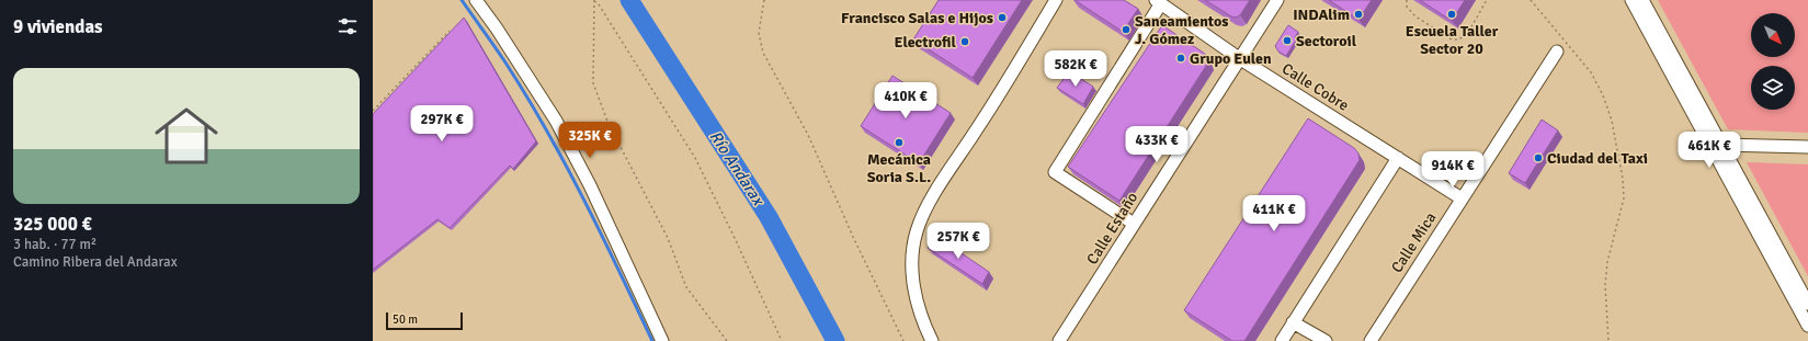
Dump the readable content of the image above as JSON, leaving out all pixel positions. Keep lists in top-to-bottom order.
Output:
{
  "streets": {
    "street": ["Calle Cobre", "Calle Estaño", "Calle Mica"]
  },
  "crossings": [
    ["Calle Cobre", "Calle Estaño"],
    ["Calle Cobre", "Calle Mica"]
  ],
  "water": ["Río Andarax"],
  "places": [
    "INDAlim",
    "Escuela Taller Sector 20",
    "Francisco Salas e Hijos",
    "Saneamientos J. Gómez",
    "Sectoroil",
    "Electrofil",
    "Grupo Eulen",
    "Mecánica Soria S.L.",
    "Ciudad del Taxi"
  ],
  "scale_bar": "50 m",
  "north": "bottom right",
  "page": {
    "heading": "9 viviendas",
    "price": [
      "582K €",
      "410K €",
      "297K €",
      "325K €",
      "433K €",
      "461K €",
      "914K €",
      "411K €",
      "257K €"
    ],
    "list": [
      {
        "name": "325 000 €",
        "note": "3 hab. · 77 m² · Camino Ribera del Andarax"
      }
    ],
    "scale": "50 m"
  }
}
